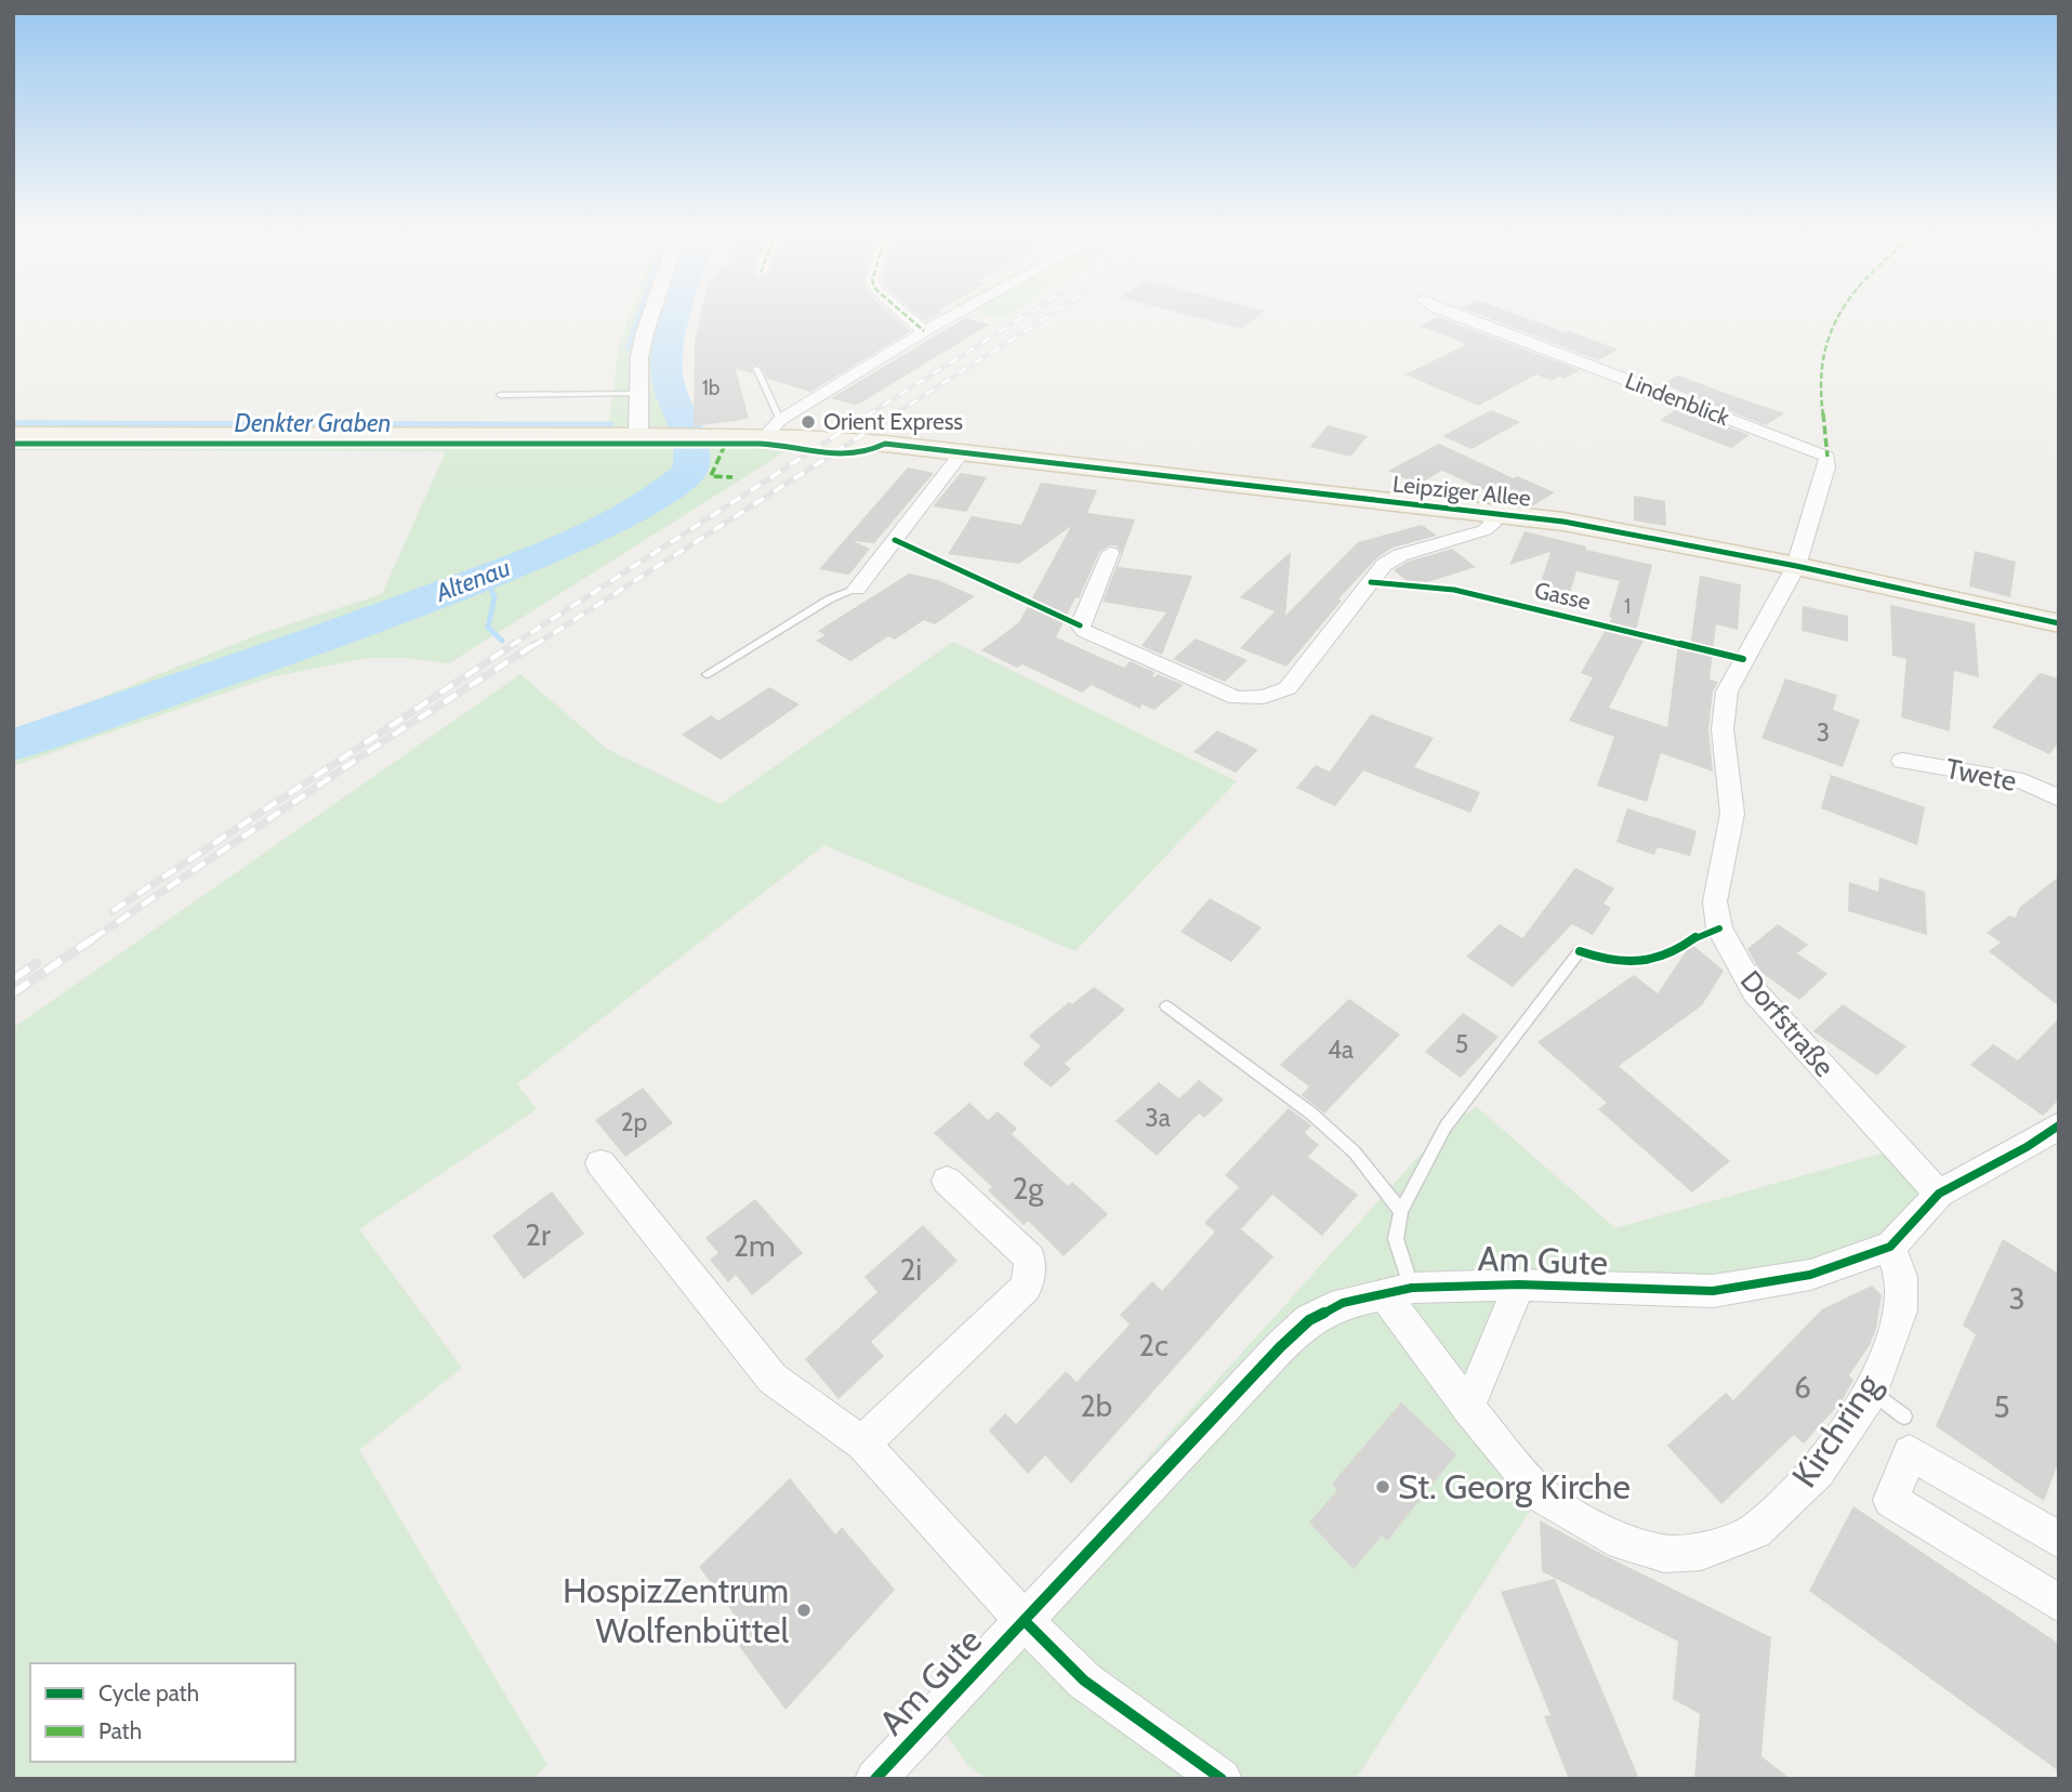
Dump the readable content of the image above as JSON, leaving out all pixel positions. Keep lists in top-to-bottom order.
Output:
{
  "streets": {
    "main road": ["Leipziger Allee"],
    "street": [
      "Lindenblick",
      "Twete",
      "Dorfstraße",
      "Am Gute",
      "Kirchring"
    ],
    "cycle path": ["Gasse"]
  },
  "crossings": [
    ["Lindenblick", "Leipziger Allee"],
    ["Lindenblick", "Dorfstraße"],
    ["Leipziger Allee", "Dorfstraße"],
    ["Dorfstraße", "Am Gute"],
    ["Am Gute", "Kirchring"]
  ],
  "water": ["Denkter Graben", "Altenau"],
  "places": ["Orient Express", "St. Georg Kirche", "HospizZentrum Wolfenbüttel"],
  "house_numbers": [
    "1b",
    "1",
    "3",
    "5",
    "4a",
    "3a",
    "2p",
    "2g",
    "2r",
    "2m",
    "2i",
    "3",
    "2c",
    "6",
    "2b",
    "5"
  ],
  "legend": ["Cycle path", "Path"]
}
